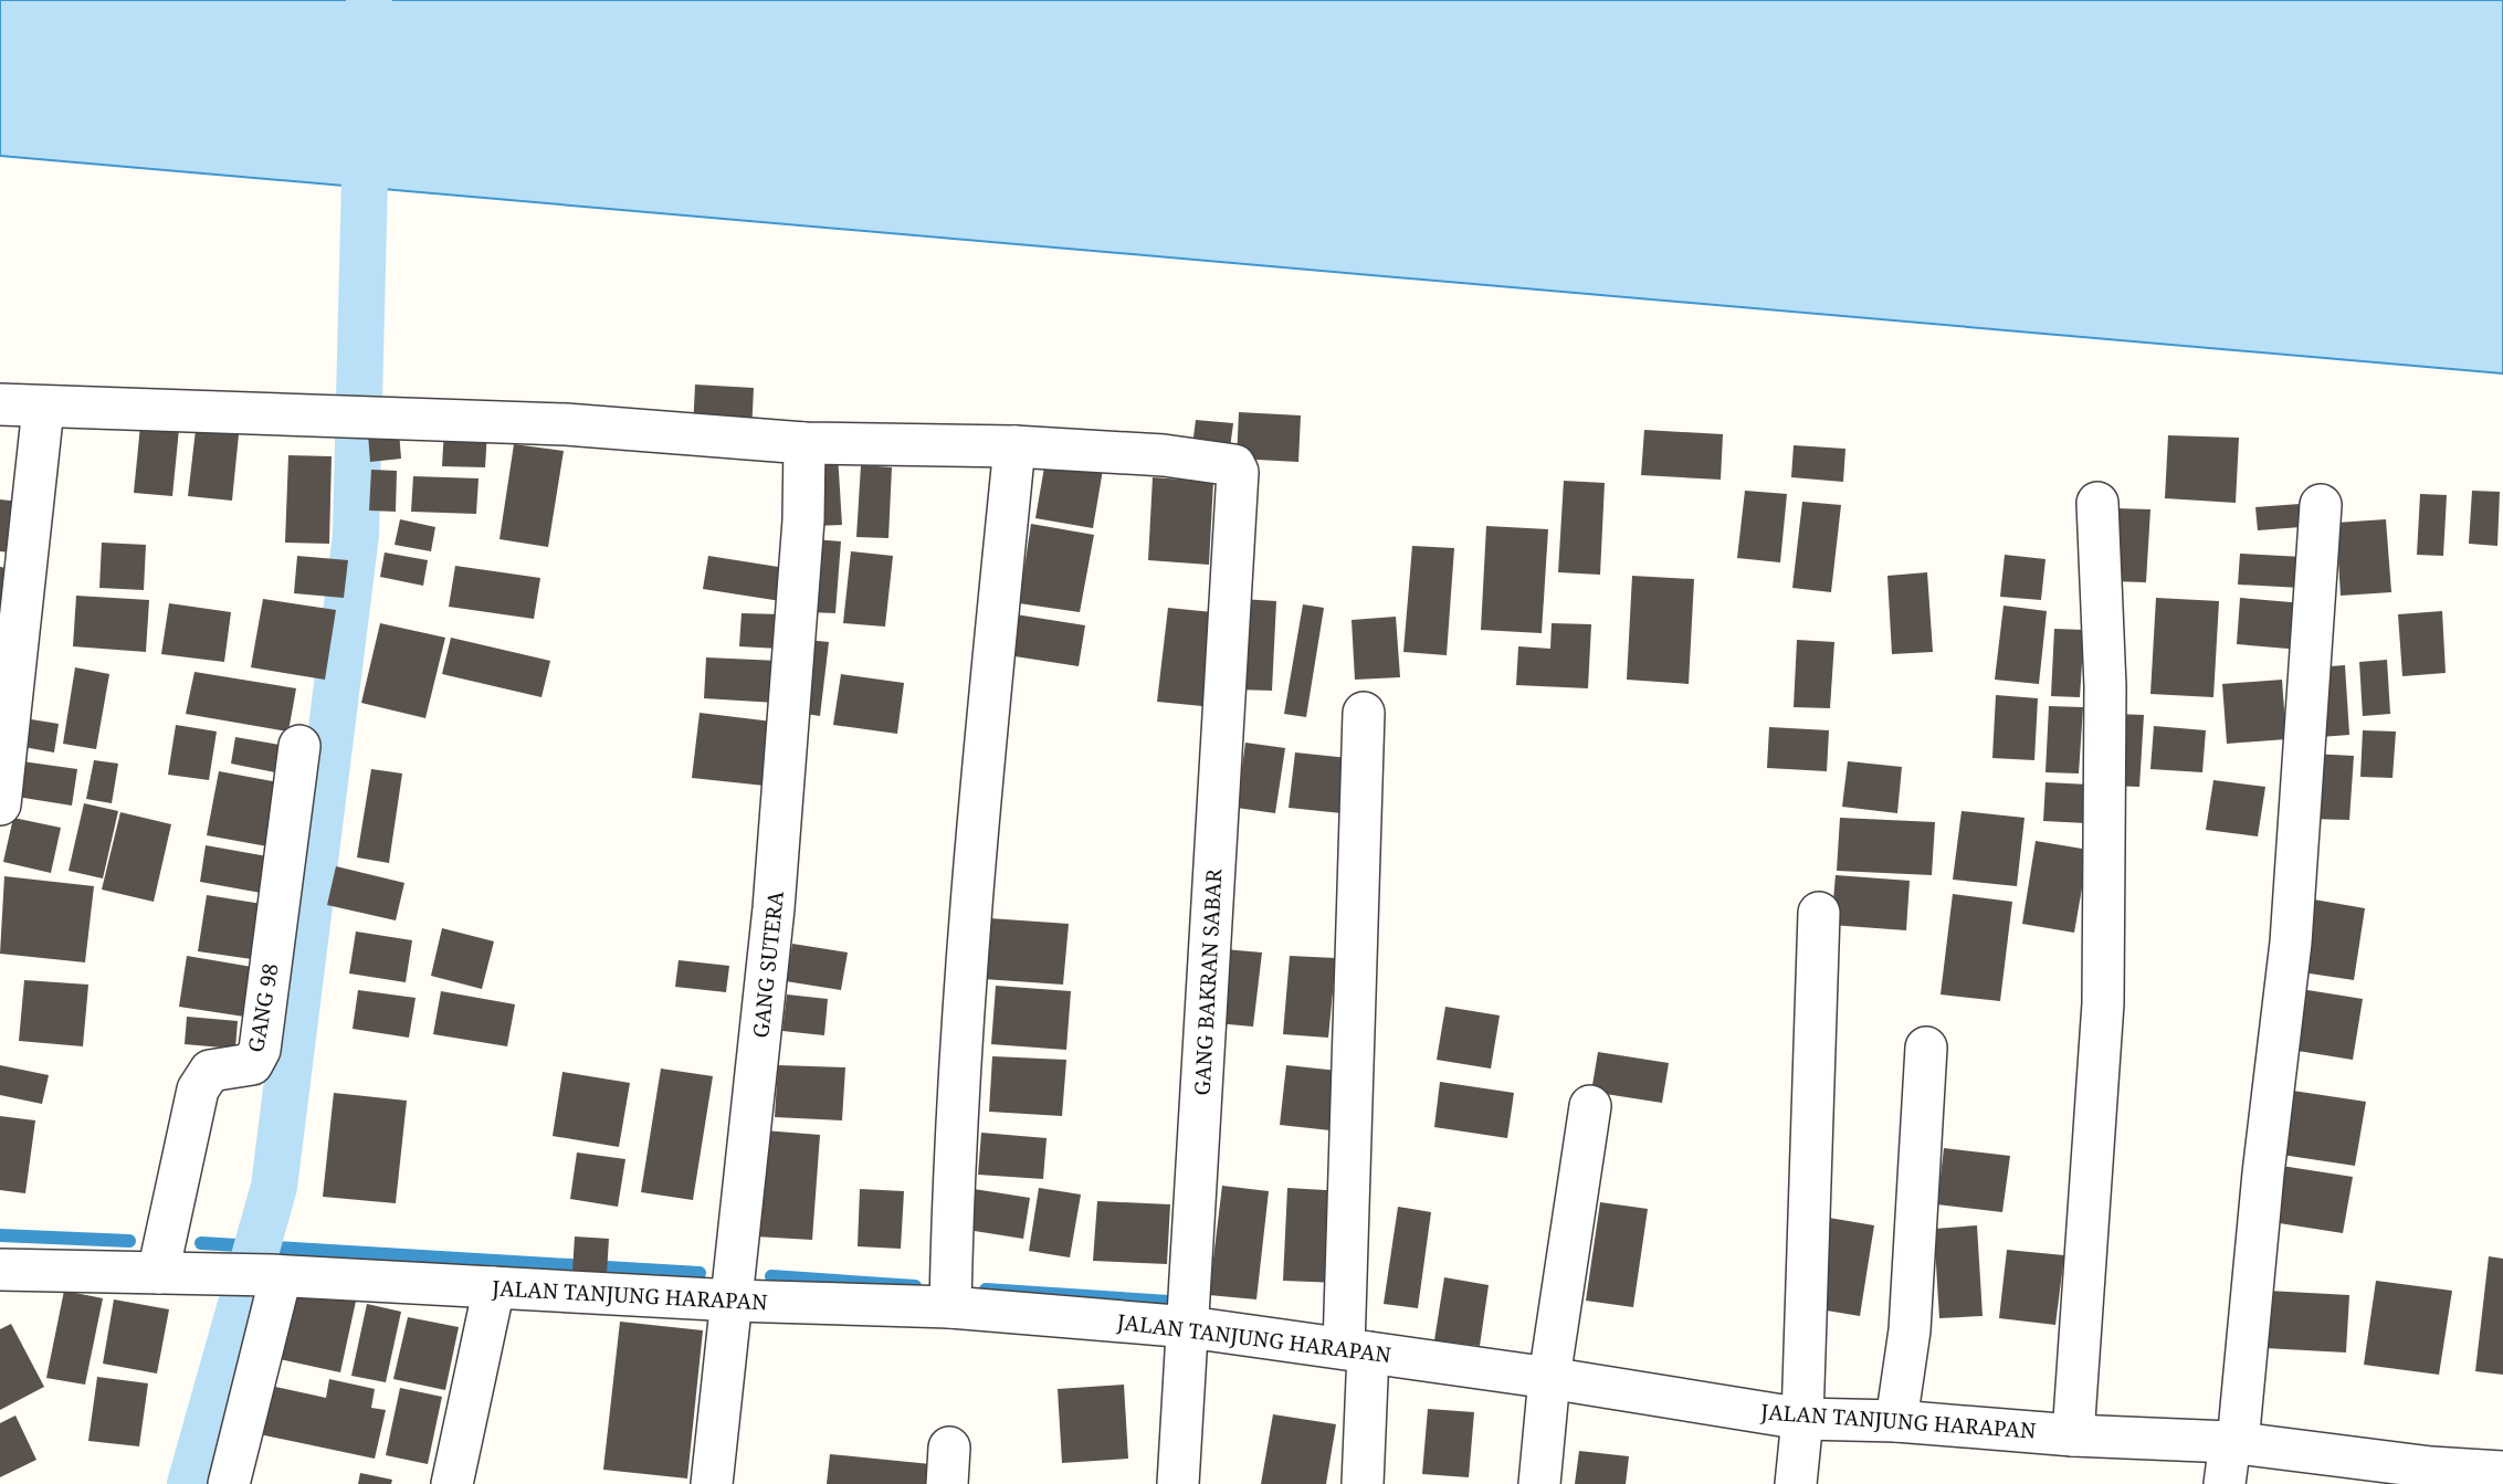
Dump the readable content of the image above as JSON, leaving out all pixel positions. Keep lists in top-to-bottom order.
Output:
{
  "streets": {
    "street": [
      "GANG SUTERA",
      "GANG BAKRAN SABAR",
      "GANG 98",
      "JALAN TANJUNG HARAPAN"
    ]
  },
  "crossings": [
    ["GANG SUTERA", "JALAN TANJUNG HARAPAN"],
    ["GANG BAKRAN SABAR", "JALAN TANJUNG HARAPAN"],
    ["GANG 98", "JALAN TANJUNG HARAPAN"]
  ]
}
